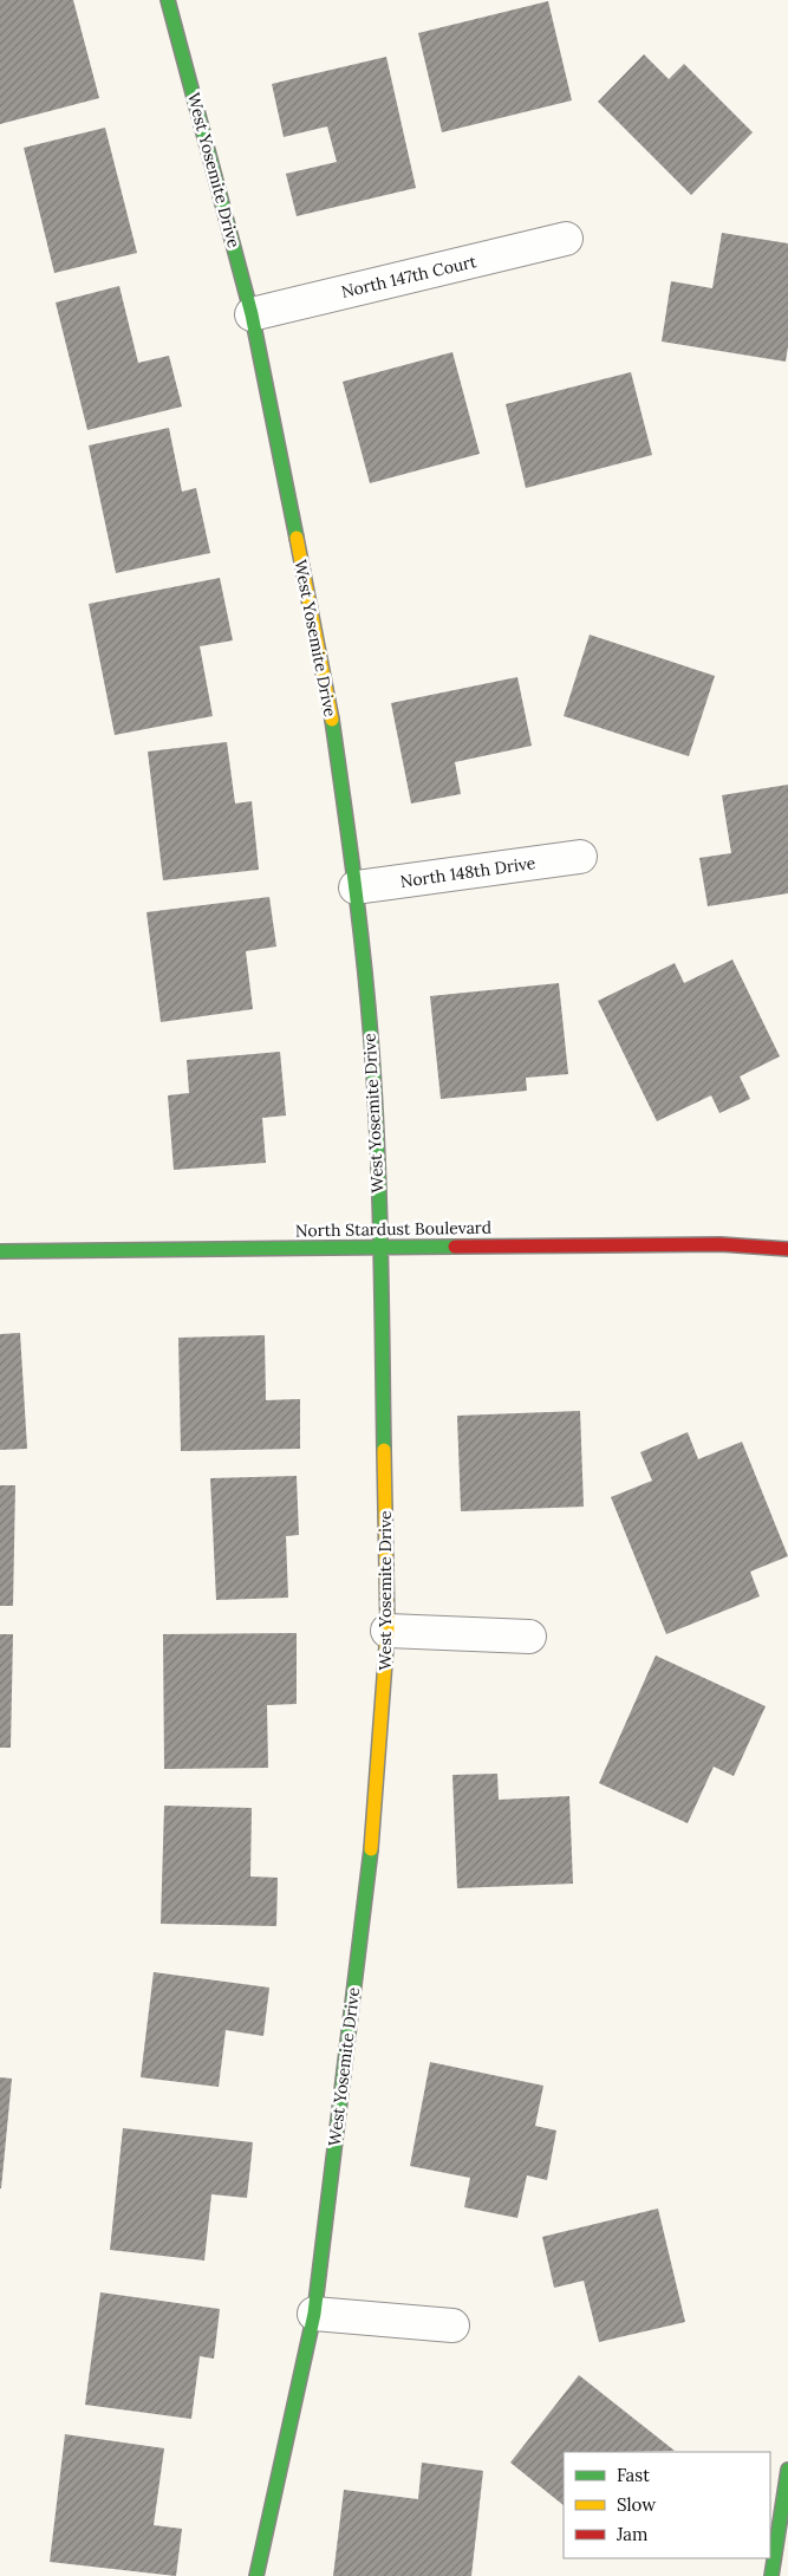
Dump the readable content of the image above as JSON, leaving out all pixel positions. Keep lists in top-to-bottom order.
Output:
{
  "streets": {
    "street": [
      "West Yosemite Drive",
      "North 147th Court",
      "North 148th Drive",
      "North Stardust Boulevard"
    ]
  },
  "crossings": [
    ["West Yosemite Drive", "North 147th Court"],
    ["West Yosemite Drive", "North 148th Drive"],
    ["West Yosemite Drive", "North Stardust Boulevard"]
  ],
  "legend": ["Fast", "Slow", "Jam"]
}
